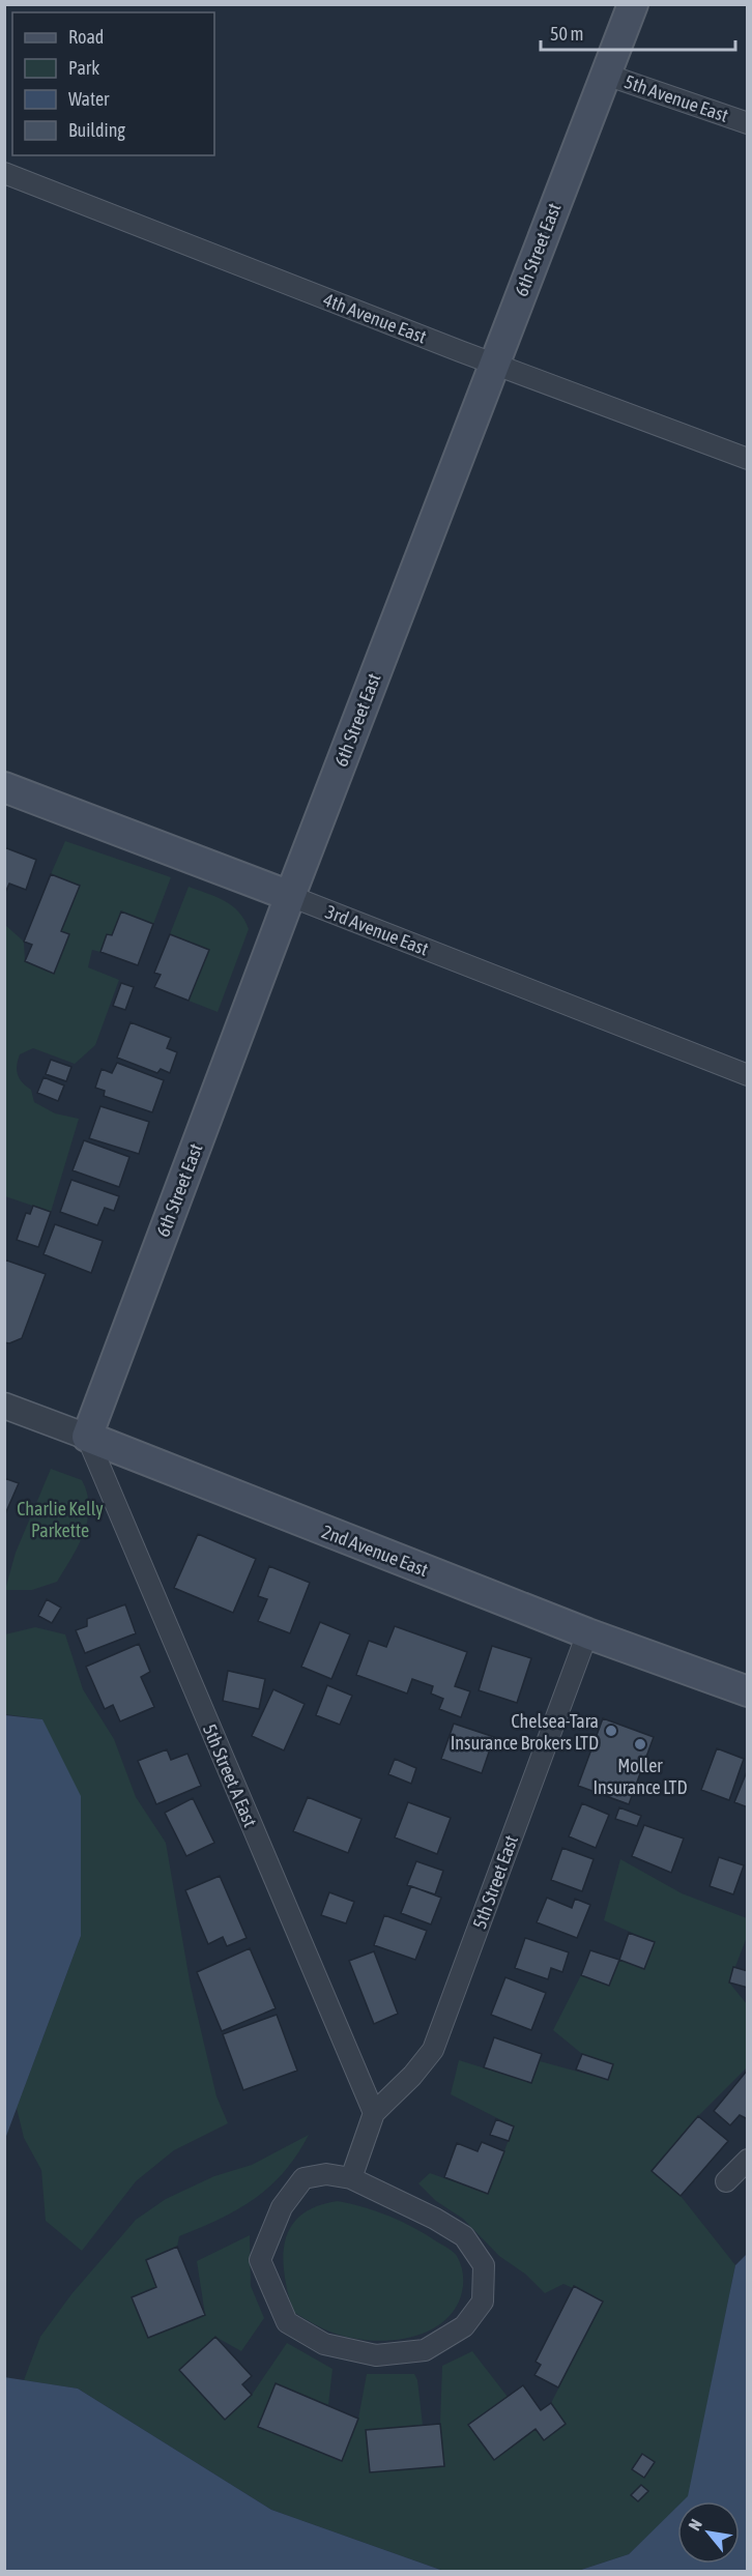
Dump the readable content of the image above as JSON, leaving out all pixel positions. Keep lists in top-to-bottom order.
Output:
{
  "streets": {
    "main road": ["6th Street East", "3rd Avenue East", "2nd Avenue East"],
    "street": [
      "5th Avenue East",
      "4th Avenue East",
      "5th Street A East",
      "5th Street East"
    ]
  },
  "crossings": [
    ["5th Avenue East", "6th Street East"],
    ["6th Street East", "4th Avenue East"],
    ["6th Street East", "3rd Avenue East"],
    ["6th Street East", "2nd Avenue East"],
    ["6th Street East", "5th Street A East"],
    ["2nd Avenue East", "5th Street A East"],
    ["2nd Avenue East", "5th Street East"],
    ["5th Street A East", "5th Street East"]
  ],
  "parks": ["Charlie Kelly Parkette"],
  "places": ["Chelsea-Tara Insurance Brokers LTD", "Moller Insurance LTD"],
  "legend": [
    "Road",
    "Park",
    "Water",
    "Building"
  ],
  "scale_bar": "50 m",
  "north": "top left"
}
